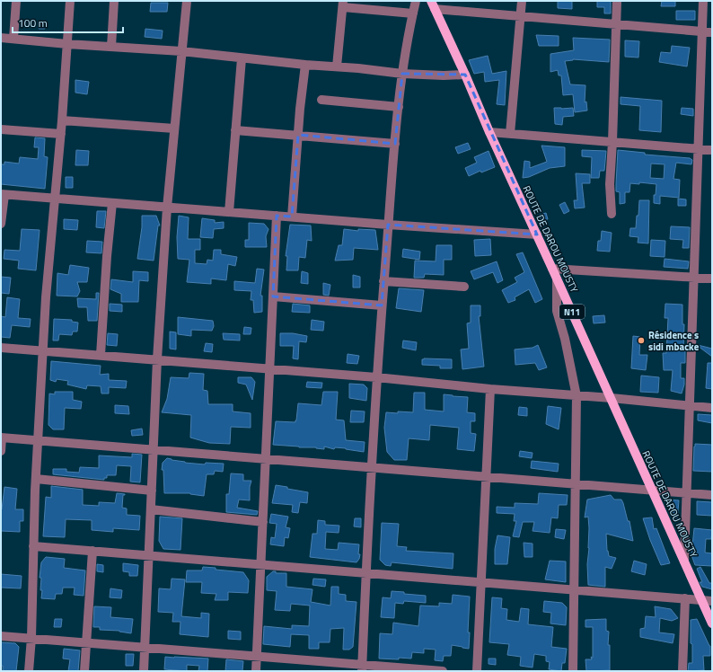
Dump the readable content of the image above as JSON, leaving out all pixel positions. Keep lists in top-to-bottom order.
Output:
{
  "streets": {
    "main road": ["ROUTE DE DAROU MOUSTY", "N11"]
  },
  "places": ["Résidence s sidi mbacke"],
  "scale_bar": "100 m"
}
